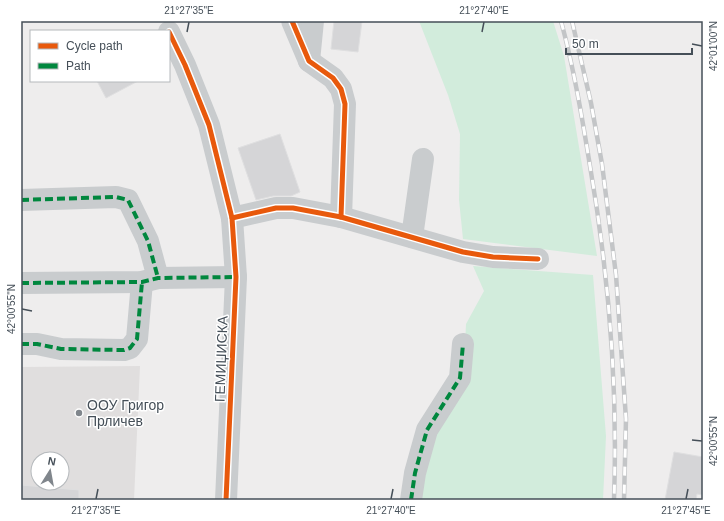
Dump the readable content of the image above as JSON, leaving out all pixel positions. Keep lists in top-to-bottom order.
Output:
{
  "streets": {
    "street": ["ГЕМИЏИСКА"]
  },
  "places": ["ООУ Григор Прличев"],
  "legend": ["Cycle path", "Path"],
  "scale_bar": "50 m",
  "north": "top",
  "coordinates": [
    "21°27'35\"E",
    "21°27'40\"E",
    "42°01'00\"N",
    "42°00'55\"N",
    "21°27'45\"E"
  ]
}
